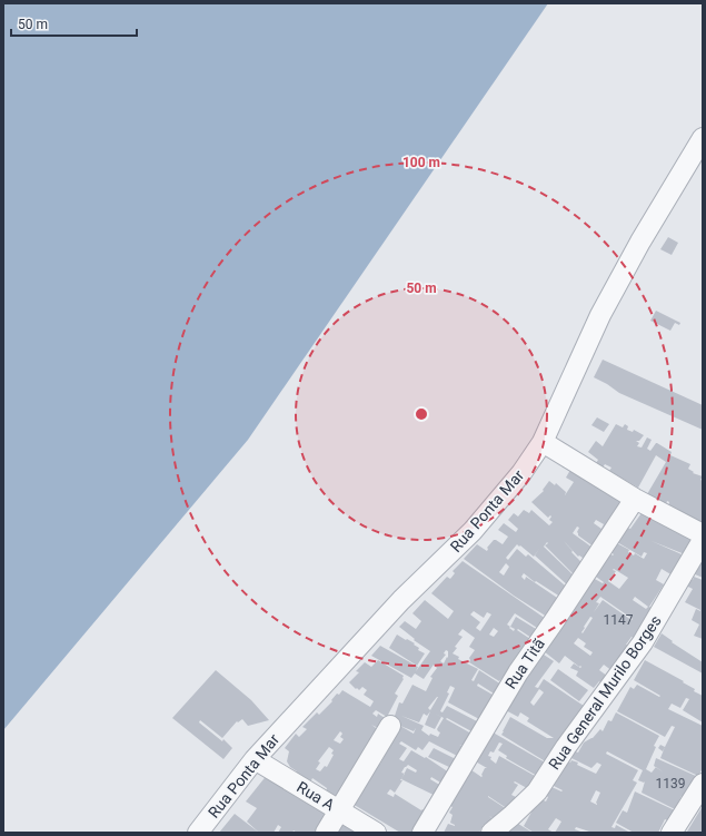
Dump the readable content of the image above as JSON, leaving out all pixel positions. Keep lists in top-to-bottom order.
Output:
{
  "streets": {
    "street": [
      "Rua Ponta Mar",
      "Rua Titã",
      "Rua General Murilo Borges",
      "Rua A"
    ]
  },
  "crossings": [
    ["Rua Ponta Mar", "Rua A"]
  ],
  "house_numbers": ["1147", "1139"],
  "scale_bar": "50 m",
  "rings": ["100 m", "50 m"]
}
